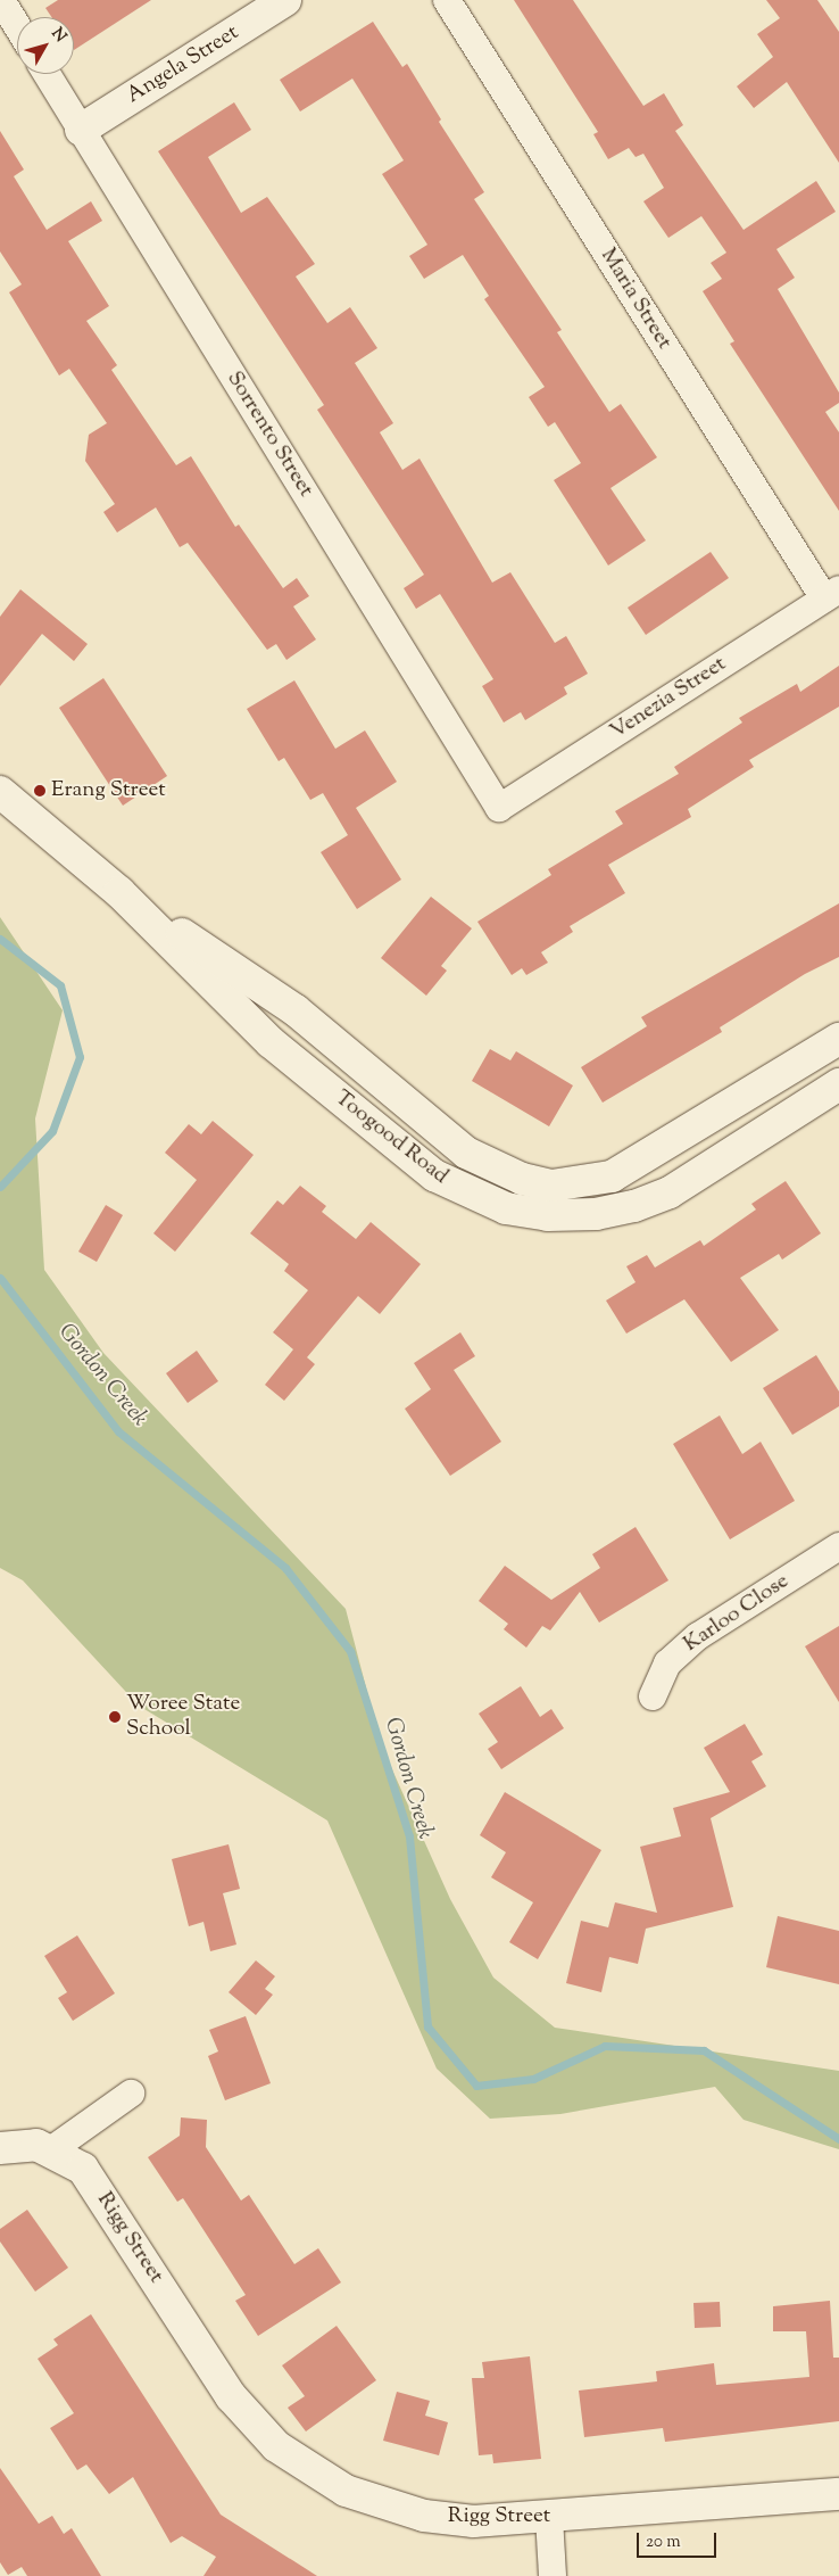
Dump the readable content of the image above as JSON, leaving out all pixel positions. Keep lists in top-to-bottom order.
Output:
{
  "streets": {
    "street": [
      "Angela Street",
      "Maria Street",
      "Sorrento Street",
      "Venezia Street",
      "Toogood Road",
      "Karloo Close",
      "Rigg Street"
    ]
  },
  "crossings": [
    ["Angela Street", "Sorrento Street"],
    ["Maria Street", "Venezia Street"],
    ["Sorrento Street", "Venezia Street"]
  ],
  "water": ["Gordon Creek"],
  "places": ["Erang Street", "Woree State School"],
  "scale_bar": "20 m",
  "north": "top right"
}
